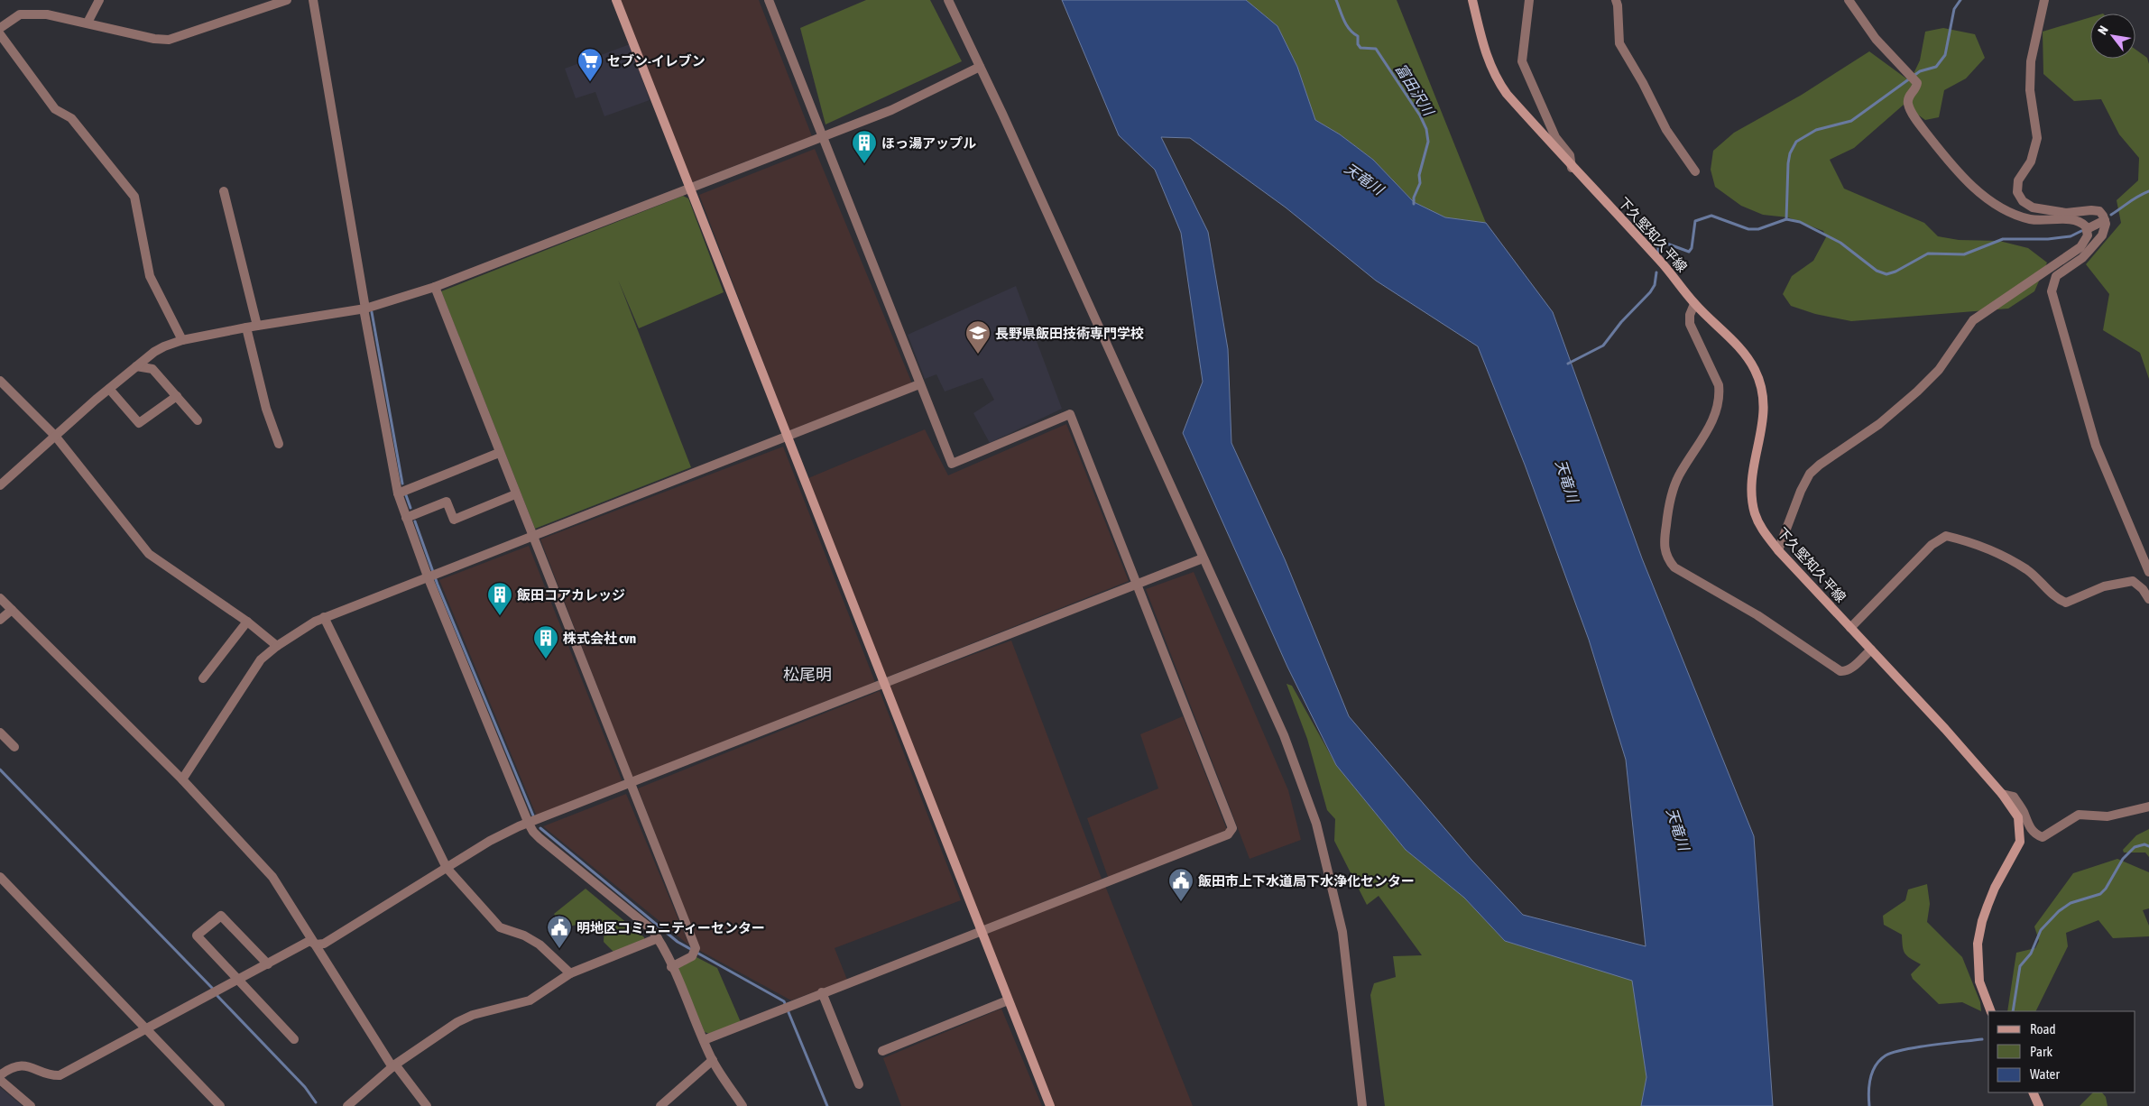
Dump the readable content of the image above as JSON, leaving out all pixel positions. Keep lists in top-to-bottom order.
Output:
{
  "streets": {
    "main road": ["下久堅知久平線"]
  },
  "districts": ["松尾明"],
  "water": ["富田沢川", "天竜川"],
  "places": {
    "supermarket": ["セブン-イレブン"],
    "building": ["ほっ湯アップル", "飯田コアカレッジ", "株式会社 cvn"],
    "school or university": ["長野県飯田技術専門学校"],
    "public building": ["飯田市上下水道局下水浄化センター", "明地区コミュニティーセンター"]
  },
  "legend": ["Road", "Park", "Water"],
  "north": "top left"
}
